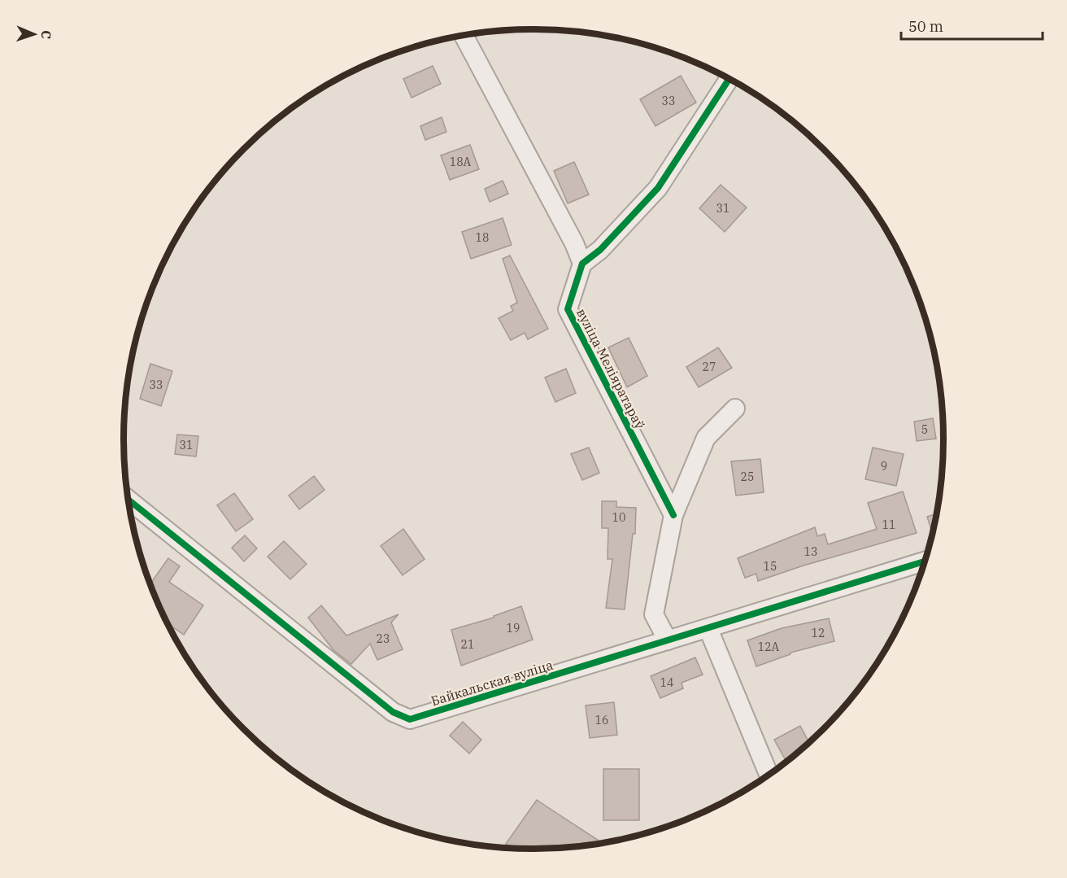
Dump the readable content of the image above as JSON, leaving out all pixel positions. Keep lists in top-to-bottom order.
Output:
{
  "streets": {
    "street": ["вуліца Меліяратараў", "Байкальская вуліца"]
  },
  "house_numbers": [
    "33",
    "18А",
    "31",
    "18",
    "27",
    "33",
    "5",
    "31",
    "9",
    "25",
    "10",
    "11",
    "13",
    "15",
    "19",
    "12",
    "23",
    "21",
    "12А",
    "14",
    "16"
  ],
  "scale_bar": "50 m",
  "north": "right"
}
